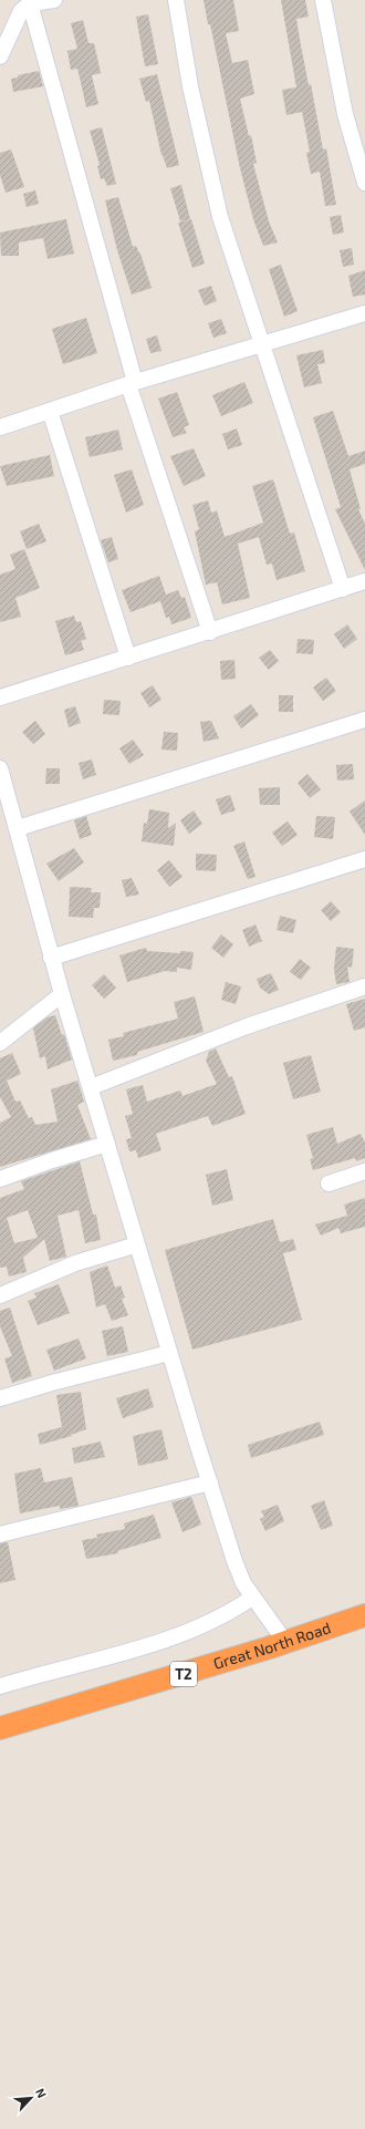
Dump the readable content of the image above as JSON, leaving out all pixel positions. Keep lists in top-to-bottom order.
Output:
{
  "streets": {
    "highway": ["Great North Road", "T2"]
  },
  "north": "top right"
}
